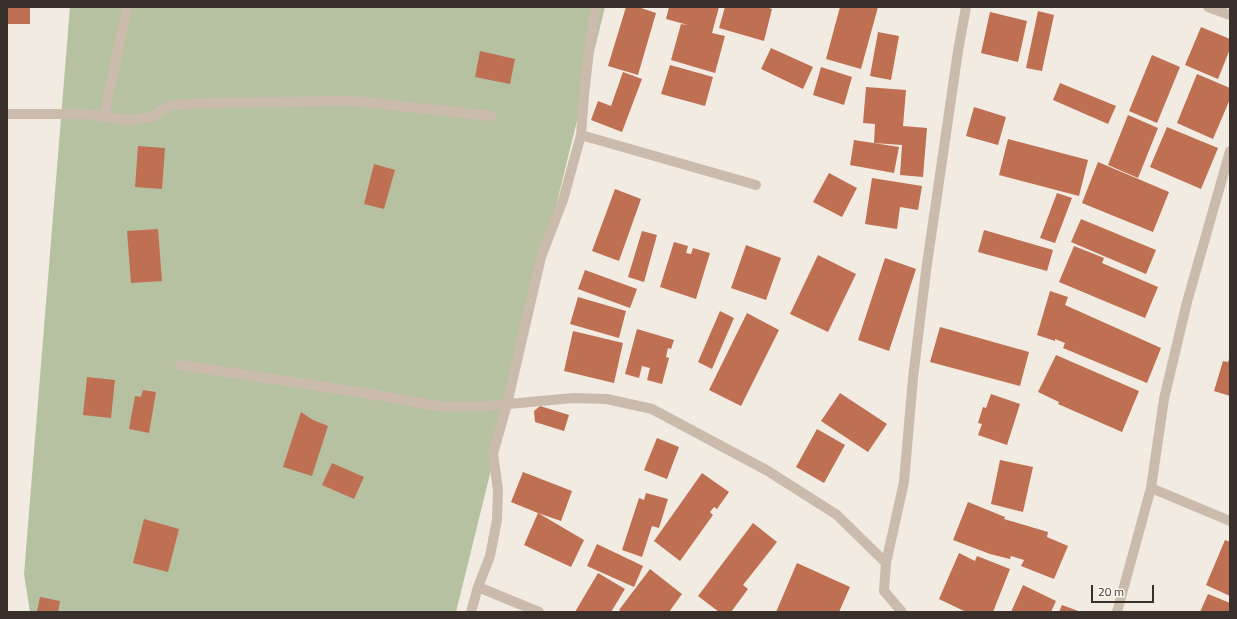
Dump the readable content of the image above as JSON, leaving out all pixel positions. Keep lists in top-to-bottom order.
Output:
{
  "scale_bar": "20 m"
}
